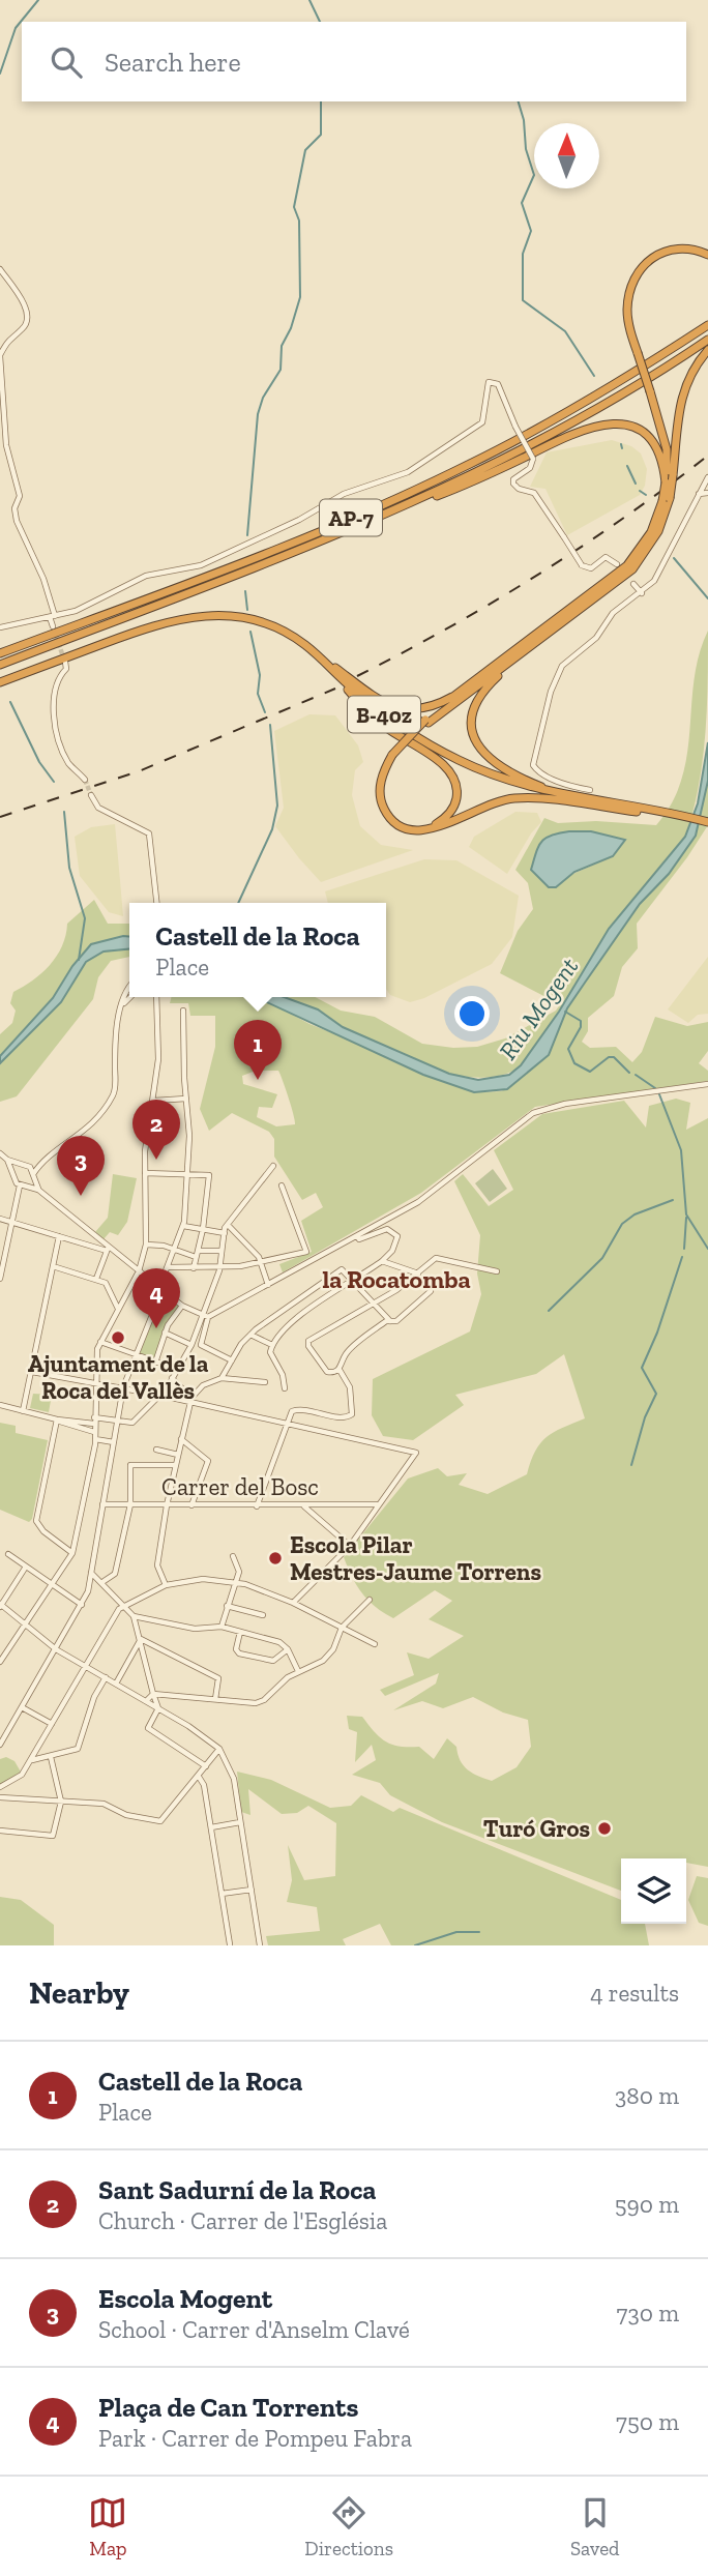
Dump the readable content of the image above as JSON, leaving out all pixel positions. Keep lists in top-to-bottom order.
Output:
{
  "streets": {
    "highway": ["AP-7", "B-40z"],
    "street": ["Carrer del Bosc"]
  },
  "districts": ["la Rocatomba"],
  "water": ["Riu Mogent"],
  "places": ["Ajuntament de la Roca del Vallès", "Escola Pilar Mestres-Jaume Torrens", "Turó Gros"],
  "north": "top",
  "page": {
    "search": "Search here",
    "popup": ["Castell de la Roca", "Place"],
    "pins": [
      "1",
      "2",
      "3",
      "4"
    ],
    "heading": ["Nearby", "4 results"],
    "list": [
      {
        "mark": "1",
        "name": "Castell de la Roca",
        "note": "Place",
        "value": "380 m"
      },
      {
        "mark": "2",
        "name": "Sant Sadurní de la Roca",
        "note": "Church · Carrer de l'Església",
        "value": "590 m"
      },
      {
        "mark": "3",
        "name": "Escola Mogent",
        "note": "School · Carrer d'Anselm Clavé",
        "value": "730 m"
      },
      {
        "mark": "4",
        "name": "Plaça de Can Torrents",
        "note": "Park · Carrer de Pompeu Fabra",
        "value": "750 m"
      }
    ],
    "nav": ["Map", "Directions", "Saved"]
  }
}
